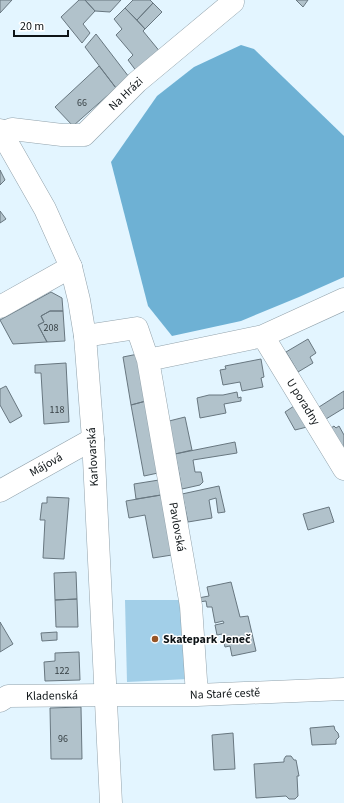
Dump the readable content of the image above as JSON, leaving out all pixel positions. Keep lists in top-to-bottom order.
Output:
{
  "streets": {
    "street": [
      "Na Hrázi",
      "U poradny",
      "Karlovarská",
      "Májová",
      "Pavlovská",
      "Na Staré cestě",
      "Kladenská"
    ]
  },
  "crossings": [
    ["Na Hrázi", "Karlovarská"],
    ["Karlovarská", "Májová"],
    ["Karlovarská", "Pavlovská"],
    ["Karlovarská", "Na Staré cestě"],
    ["Karlovarská", "Kladenská"],
    ["Pavlovská", "Na Staré cestě"],
    ["Na Staré cestě", "Kladenská"]
  ],
  "places": ["Skatepark Jeneč"],
  "house_numbers": [
    "66",
    "208",
    "118",
    "122",
    "96"
  ],
  "scale_bar": "20 m"
}
